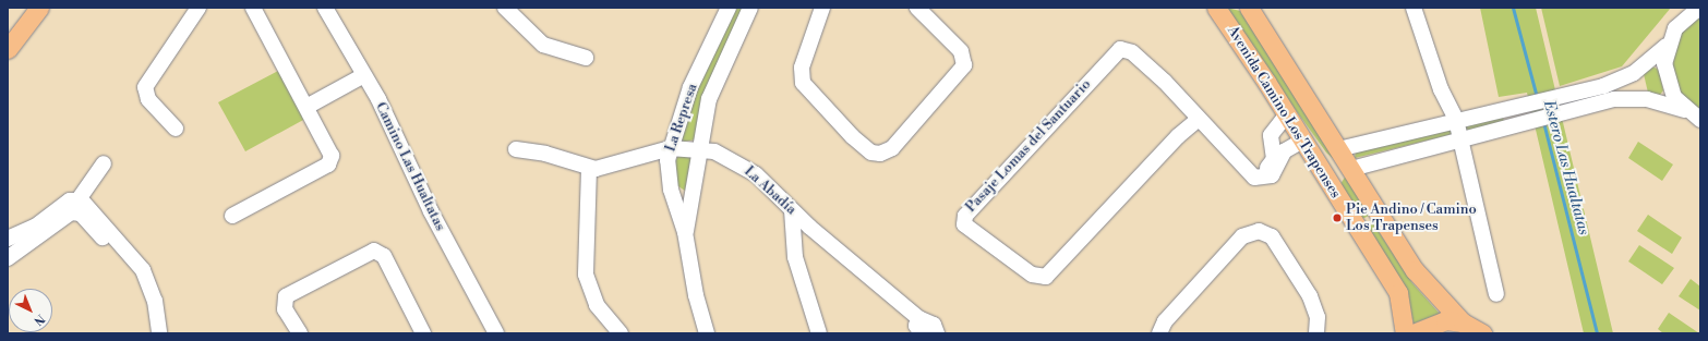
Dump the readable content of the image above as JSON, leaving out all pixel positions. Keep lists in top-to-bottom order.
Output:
{
  "streets": {
    "main road": ["Avenida Camino Los Trapenses"],
    "street": [
      "La Represa",
      "Pasaje Lomas del Santuario",
      "Camino Las Hualtatas",
      "La Abadía"
    ]
  },
  "crossings": [
    ["Avenida Camino Los Trapenses", "Pasaje Lomas del Santuario"],
    ["La Represa", "La Abadía"]
  ],
  "water": ["Estero Las Hualtatas"],
  "places": ["Pie Andino / Camino Los Trapenses"],
  "north": "bottom right"
}
